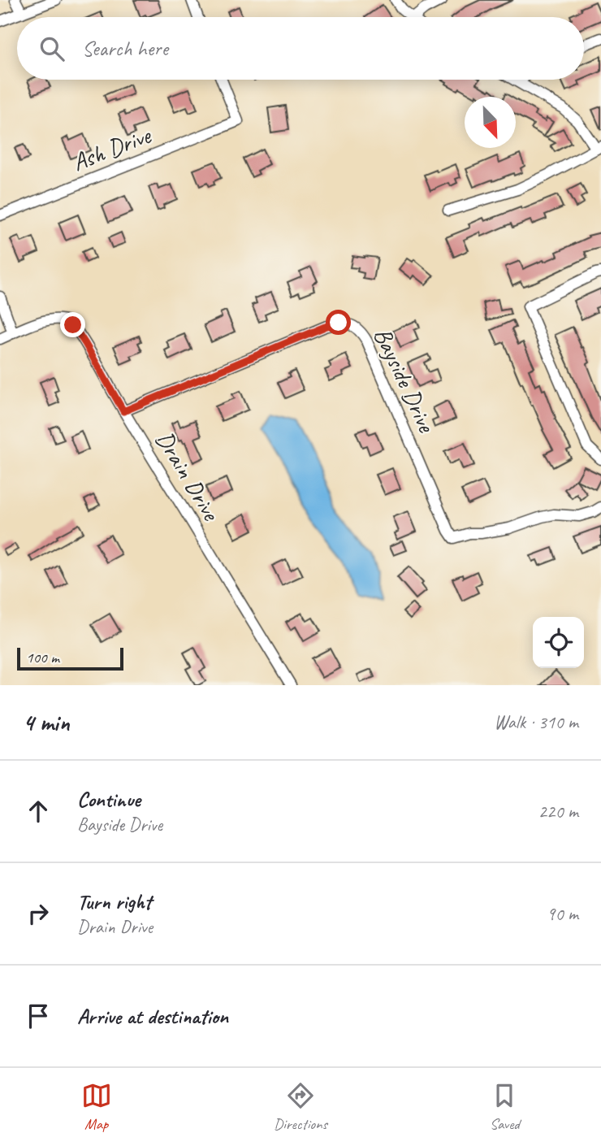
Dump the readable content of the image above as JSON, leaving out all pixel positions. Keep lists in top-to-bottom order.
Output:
{
  "streets": {
    "street": ["Ash Drive", "Bayside Drive", "Drain Drive"]
  },
  "crossings": [
    ["Bayside Drive", "Drain Drive"]
  ],
  "scale_bar": "100 m",
  "north": "bottom right",
  "page": {
    "search": "Search here",
    "scale": "100 m",
    "heading": ["4 min", "Walk · 310 m"],
    "list": [
      ["Continue", "Bayside Drive", "220 m"],
      ["Turn right", "Drain Drive", "90 m"],
      "Arrive at destination"
    ],
    "nav": ["Map", "Directions", "Saved"]
  }
}
